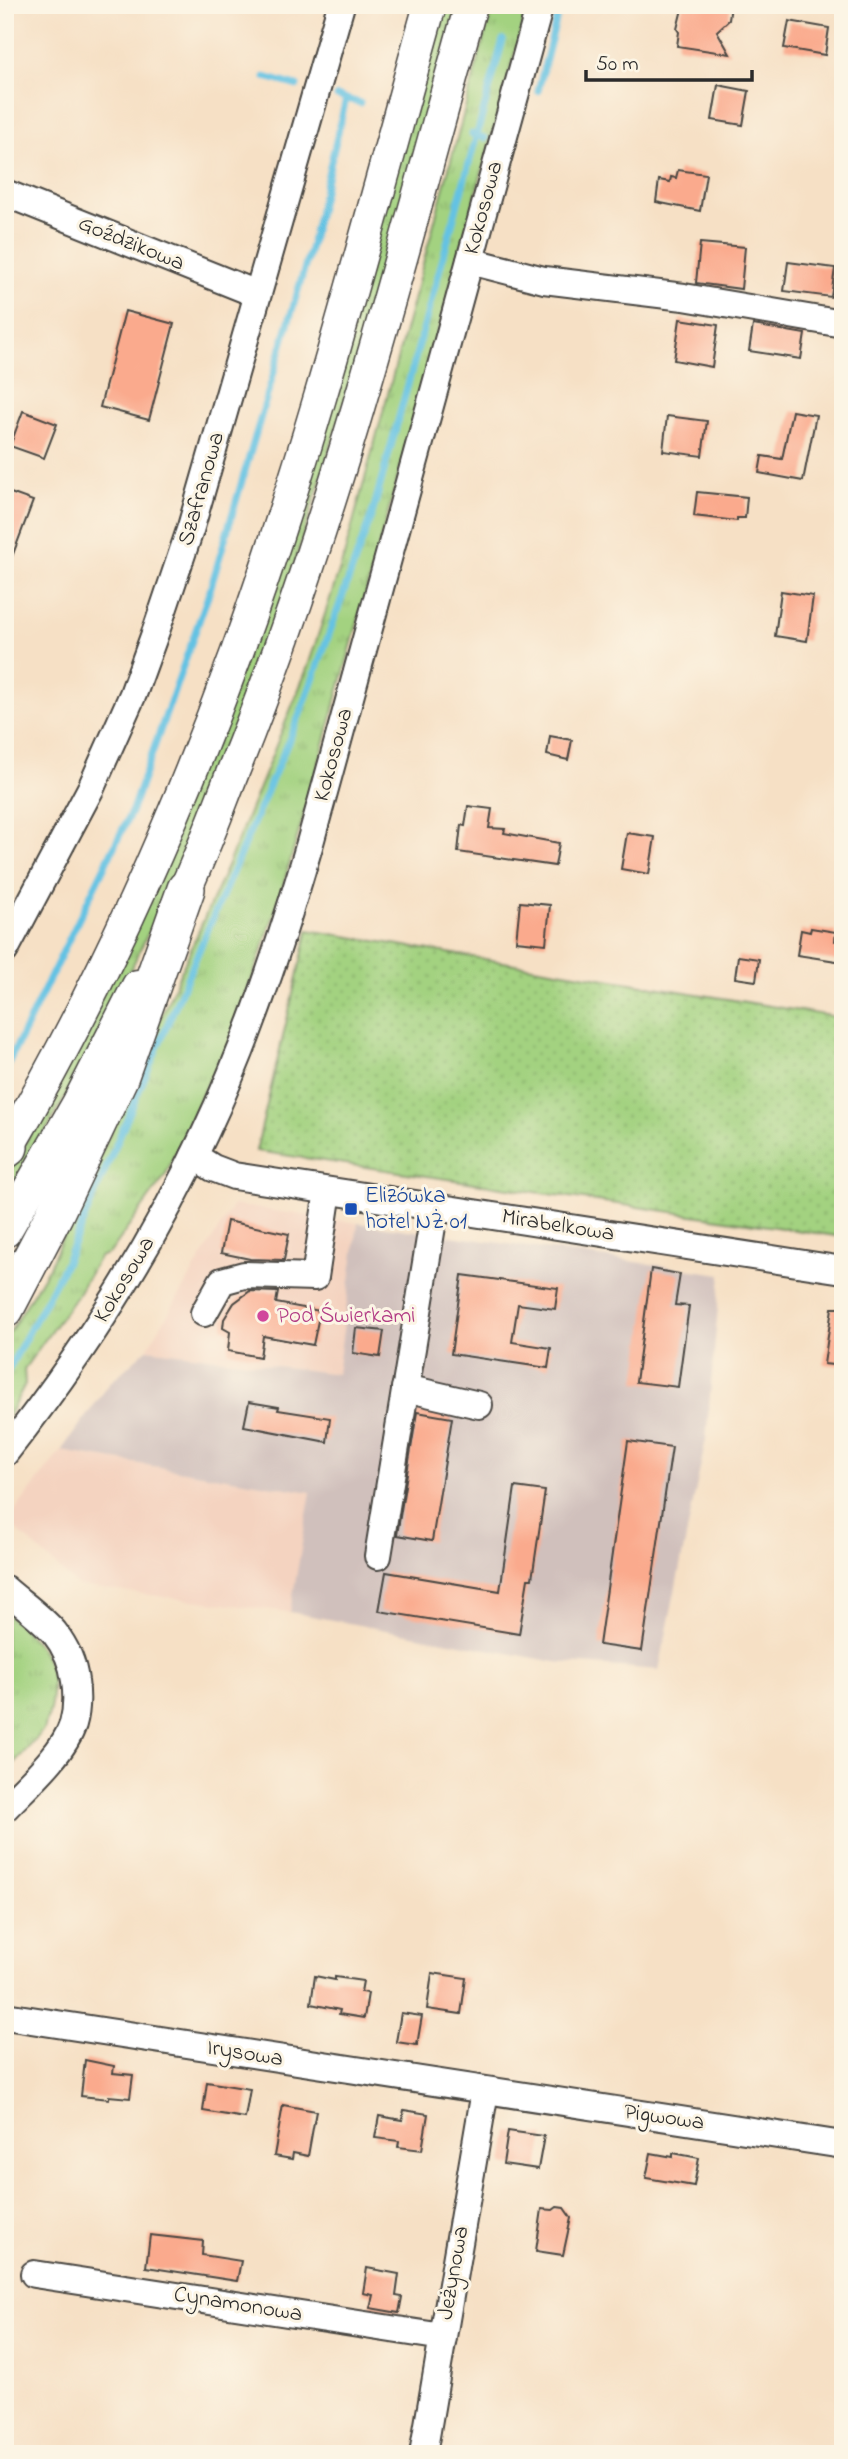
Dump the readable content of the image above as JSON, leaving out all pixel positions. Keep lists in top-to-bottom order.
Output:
{
  "streets": {
    "street": [
      "Kokosowa",
      "Goździkowa",
      "Szafranowa",
      "Mirabelkowa",
      "Irysowa",
      "Pigwowa",
      "Jeżynowa",
      "Cynamonowa"
    ]
  },
  "crossings": [
    ["Kokosowa", "Mirabelkowa"],
    ["Goździkowa", "Szafranowa"],
    ["Irysowa", "Pigwowa"],
    ["Irysowa", "Jeżynowa"],
    ["Pigwowa", "Jeżynowa"],
    ["Jeżynowa", "Cynamonowa"]
  ],
  "places": {
    "transit": ["Elizówka hotel NŻ 01"],
    "other": ["Pod Świerkami"]
  },
  "scale_bar": "50 m"
}
